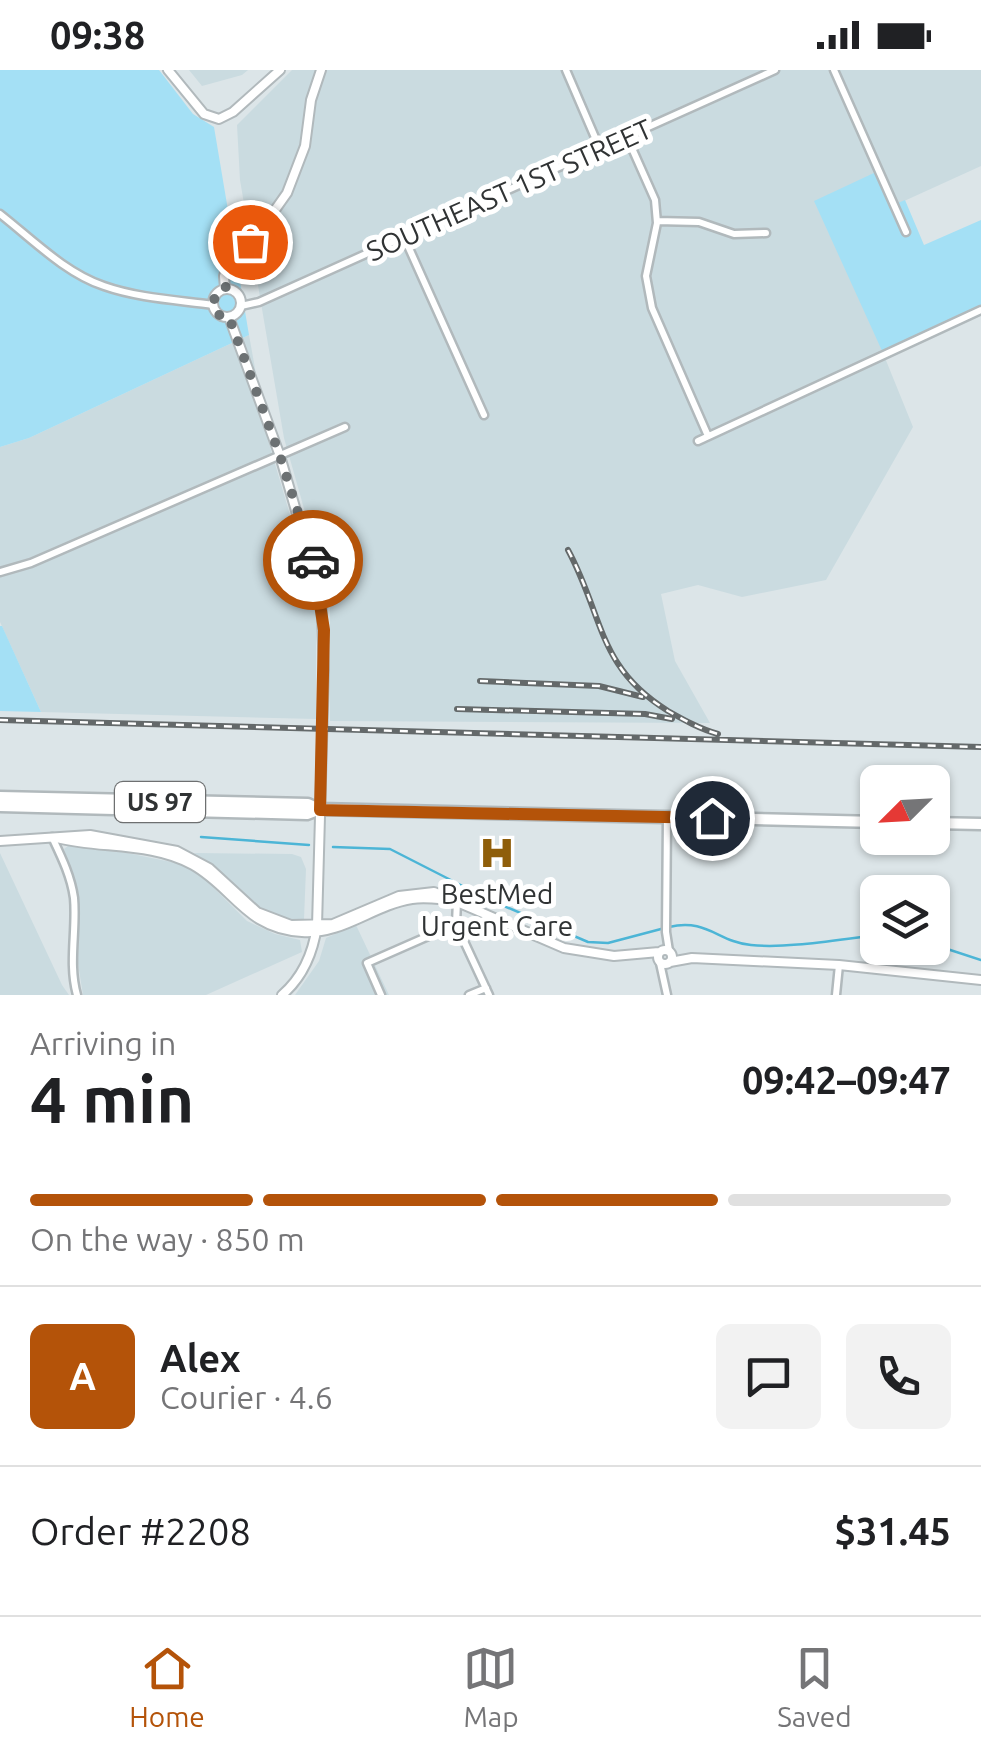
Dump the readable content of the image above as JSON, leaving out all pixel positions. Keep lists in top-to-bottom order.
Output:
{
  "streets": {
    "highway": ["US 97"],
    "street": ["SOUTHEAST 1ST STREET"]
  },
  "places": {
    "hospital": ["BestMed Urgent Care"]
  },
  "north": "bottom left",
  "page": {
    "status": "09:38",
    "heading": ["4 min", "Arriving in", "09:42–09:47"],
    "panel": [
      "Alex",
      "Courier · 4.6",
      "Order #2208",
      "$31.45"
    ],
    "bar": "On the way · 850 m",
    "round": "A",
    "tabs": ["Home", "Map", "Saved"]
  }
}
